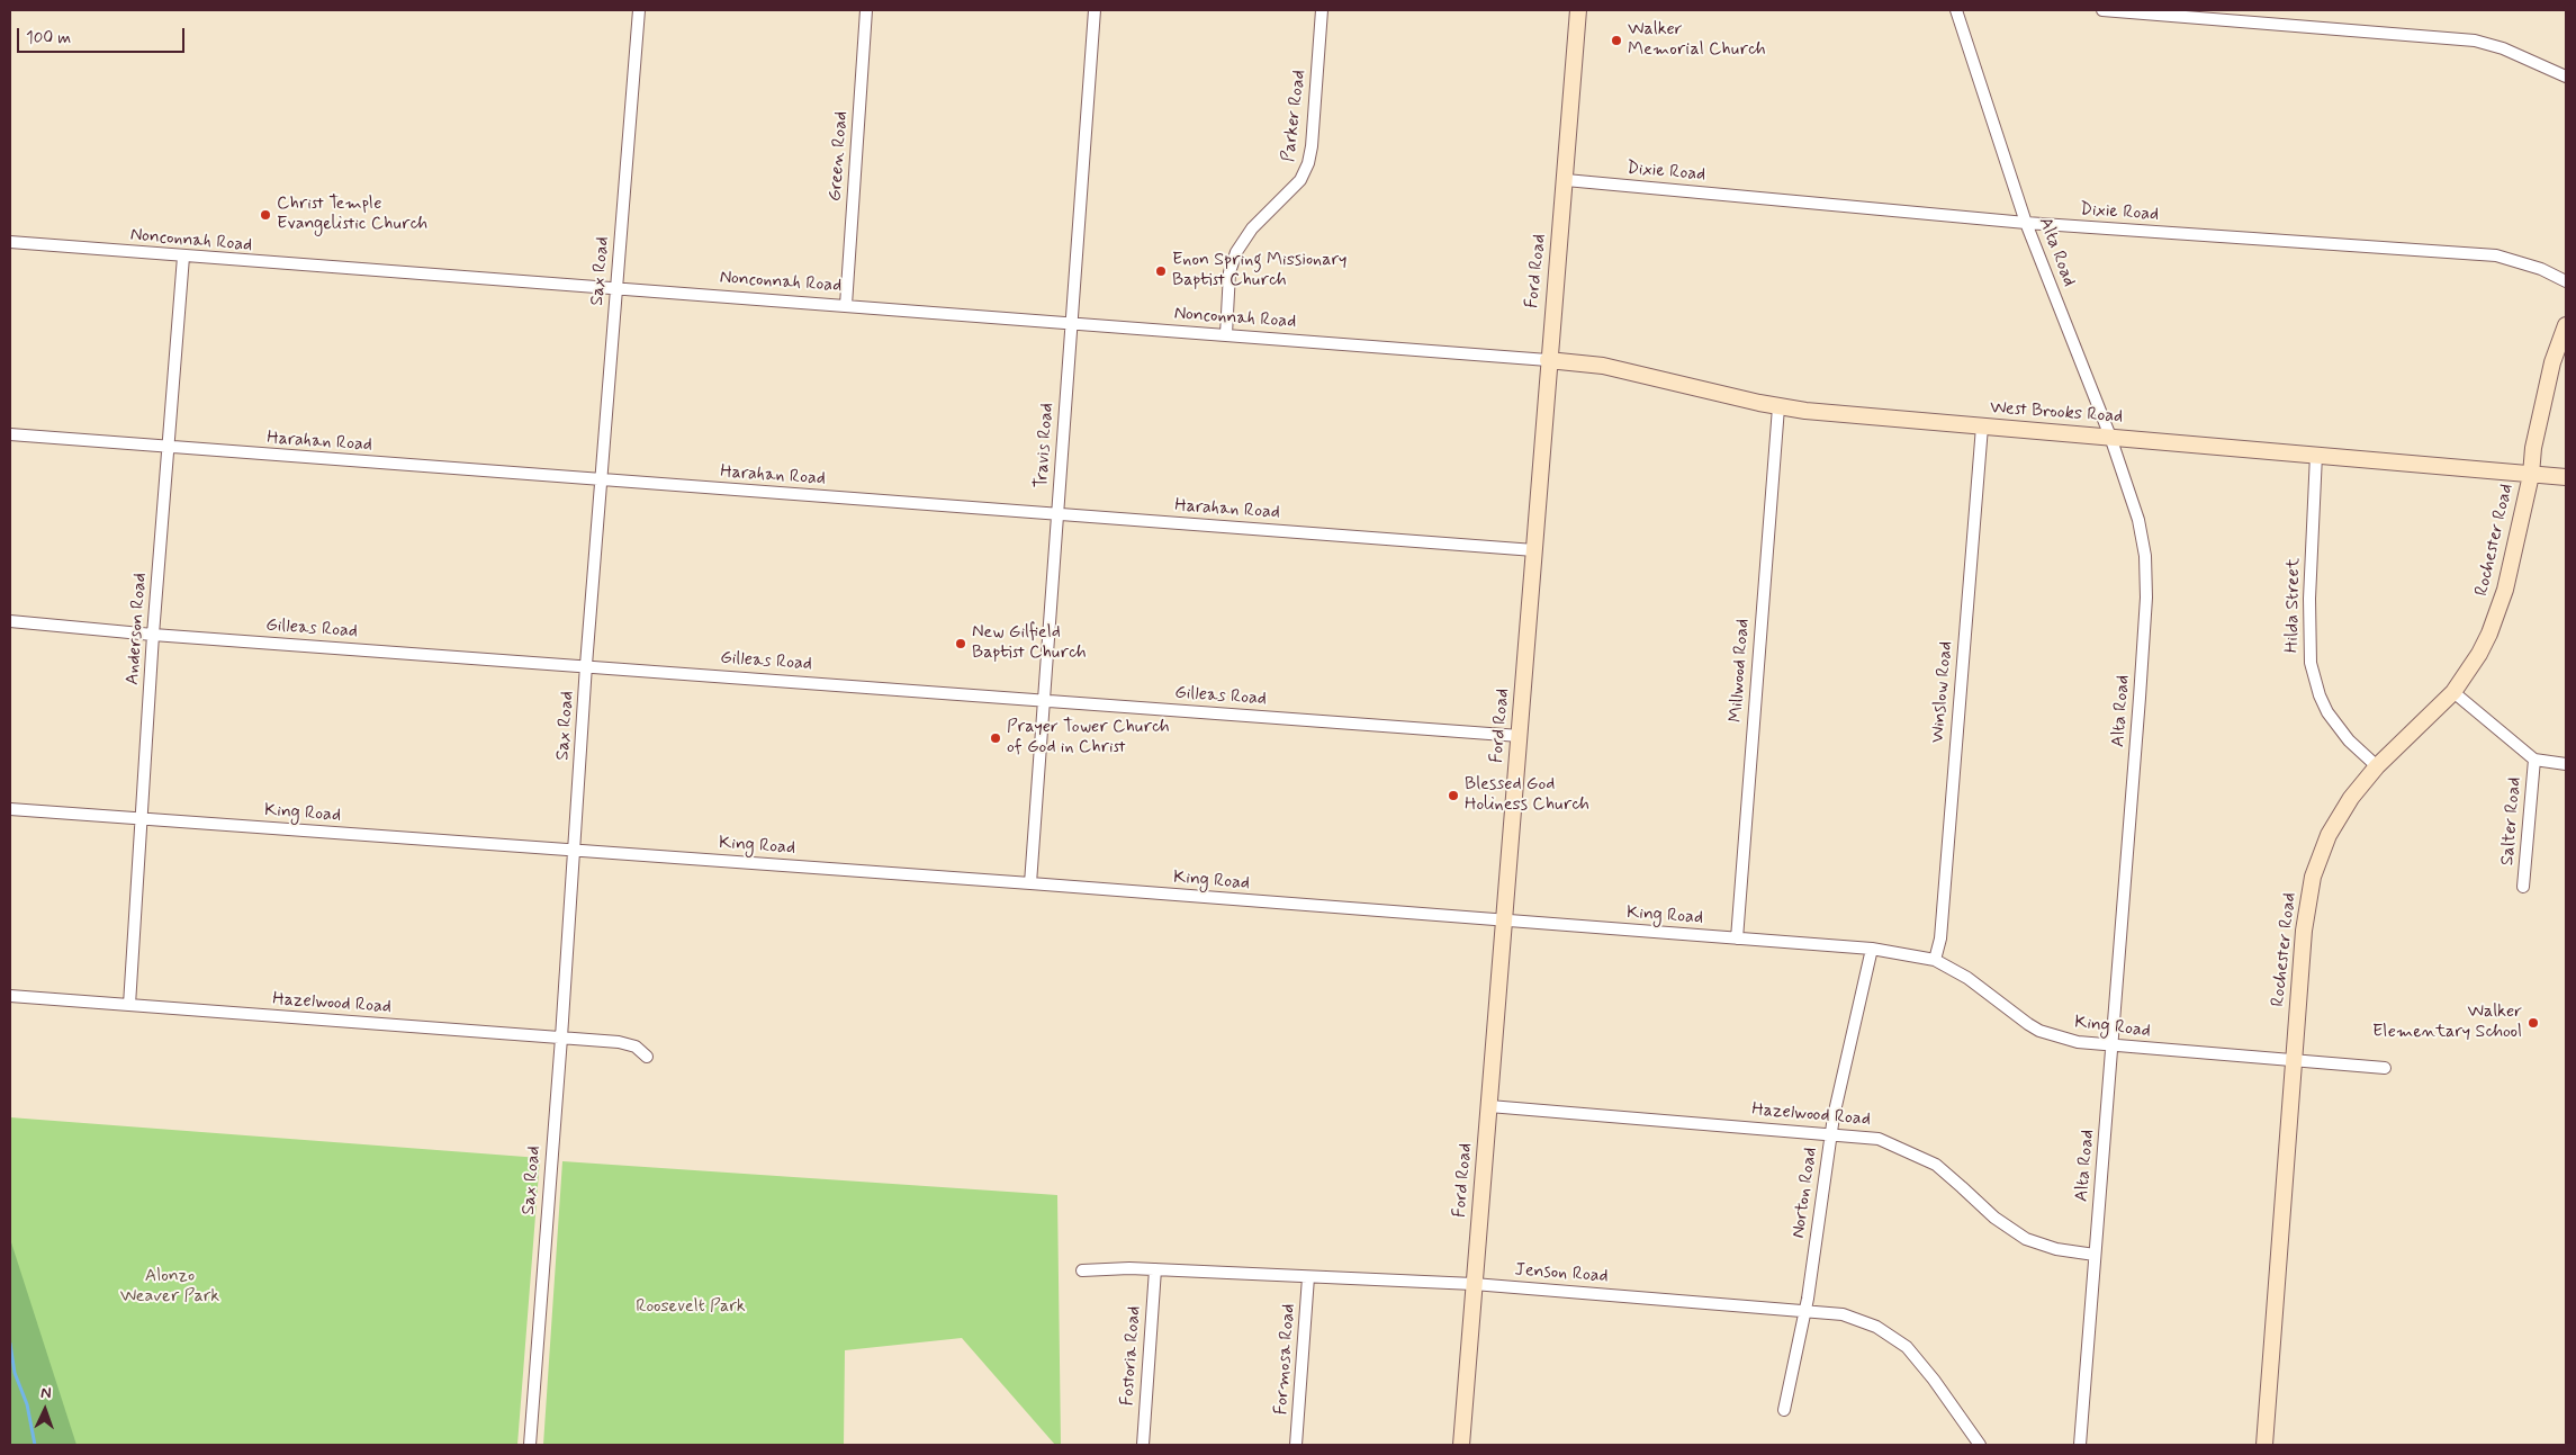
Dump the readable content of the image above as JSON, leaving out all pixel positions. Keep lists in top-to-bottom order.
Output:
{
  "streets": {
    "street": [
      "Parker Road",
      "Green Road",
      "Dixie Road",
      "Nonconnah Road",
      "Alta Road",
      "Sax Road",
      "Ford Road",
      "West Brooks Road",
      "Harahan Road",
      "Travis Road",
      "Rochester Road",
      "Hilda Street",
      "Anderson Road",
      "Gilleas Road",
      "Millwood Road",
      "Winslow Road",
      "King Road",
      "Salter Road",
      "Hazelwood Road",
      "Norton Road",
      "Jenson Road",
      "Fostoria Road",
      "Formosa Road"
    ]
  },
  "crossings": [
    ["Parker Road", "Nonconnah Road"],
    ["Green Road", "Nonconnah Road"],
    ["Dixie Road", "Alta Road"],
    ["Dixie Road", "Ford Road"],
    ["Nonconnah Road", "Sax Road"],
    ["Nonconnah Road", "Ford Road"],
    ["Nonconnah Road", "West Brooks Road"],
    ["Nonconnah Road", "Travis Road"],
    ["Nonconnah Road", "Anderson Road"],
    ["Alta Road", "West Brooks Road"],
    ["Alta Road", "King Road"],
    ["Alta Road", "Hazelwood Road"],
    ["Sax Road", "Harahan Road"],
    ["Sax Road", "Gilleas Road"],
    ["Sax Road", "King Road"],
    ["Sax Road", "Hazelwood Road"],
    ["Ford Road", "West Brooks Road"],
    ["Ford Road", "Harahan Road"],
    ["Ford Road", "Gilleas Road"],
    ["Ford Road", "King Road"],
    ["Ford Road", "Hazelwood Road"],
    ["Ford Road", "Jenson Road"],
    ["West Brooks Road", "Rochester Road"],
    ["West Brooks Road", "Hilda Street"],
    ["West Brooks Road", "Millwood Road"],
    ["West Brooks Road", "Winslow Road"],
    ["Harahan Road", "Travis Road"],
    ["Harahan Road", "Anderson Road"],
    ["Travis Road", "Gilleas Road"],
    ["Travis Road", "King Road"],
    ["Rochester Road", "Hilda Street"],
    ["Rochester Road", "King Road"],
    ["Anderson Road", "Gilleas Road"],
    ["Anderson Road", "King Road"],
    ["Anderson Road", "Hazelwood Road"],
    ["Millwood Road", "King Road"],
    ["Winslow Road", "King Road"],
    ["King Road", "Norton Road"],
    ["Hazelwood Road", "Norton Road"],
    ["Norton Road", "Jenson Road"],
    ["Jenson Road", "Fostoria Road"],
    ["Jenson Road", "Formosa Road"]
  ],
  "parks": ["Alonzo Weaver Park", "Roosevelt Park"],
  "places": [
    "Walker Memorial Church",
    "Christ Temple Evangelistic Church",
    "Enon Spring Missionary Baptist Church",
    "New Gilfield Baptist Church",
    "Prayer Tower Church of God in Christ",
    "Blessed God Holiness Church",
    "Walker Elementary School"
  ],
  "scale_bar": "100 m",
  "north": "top"
}
